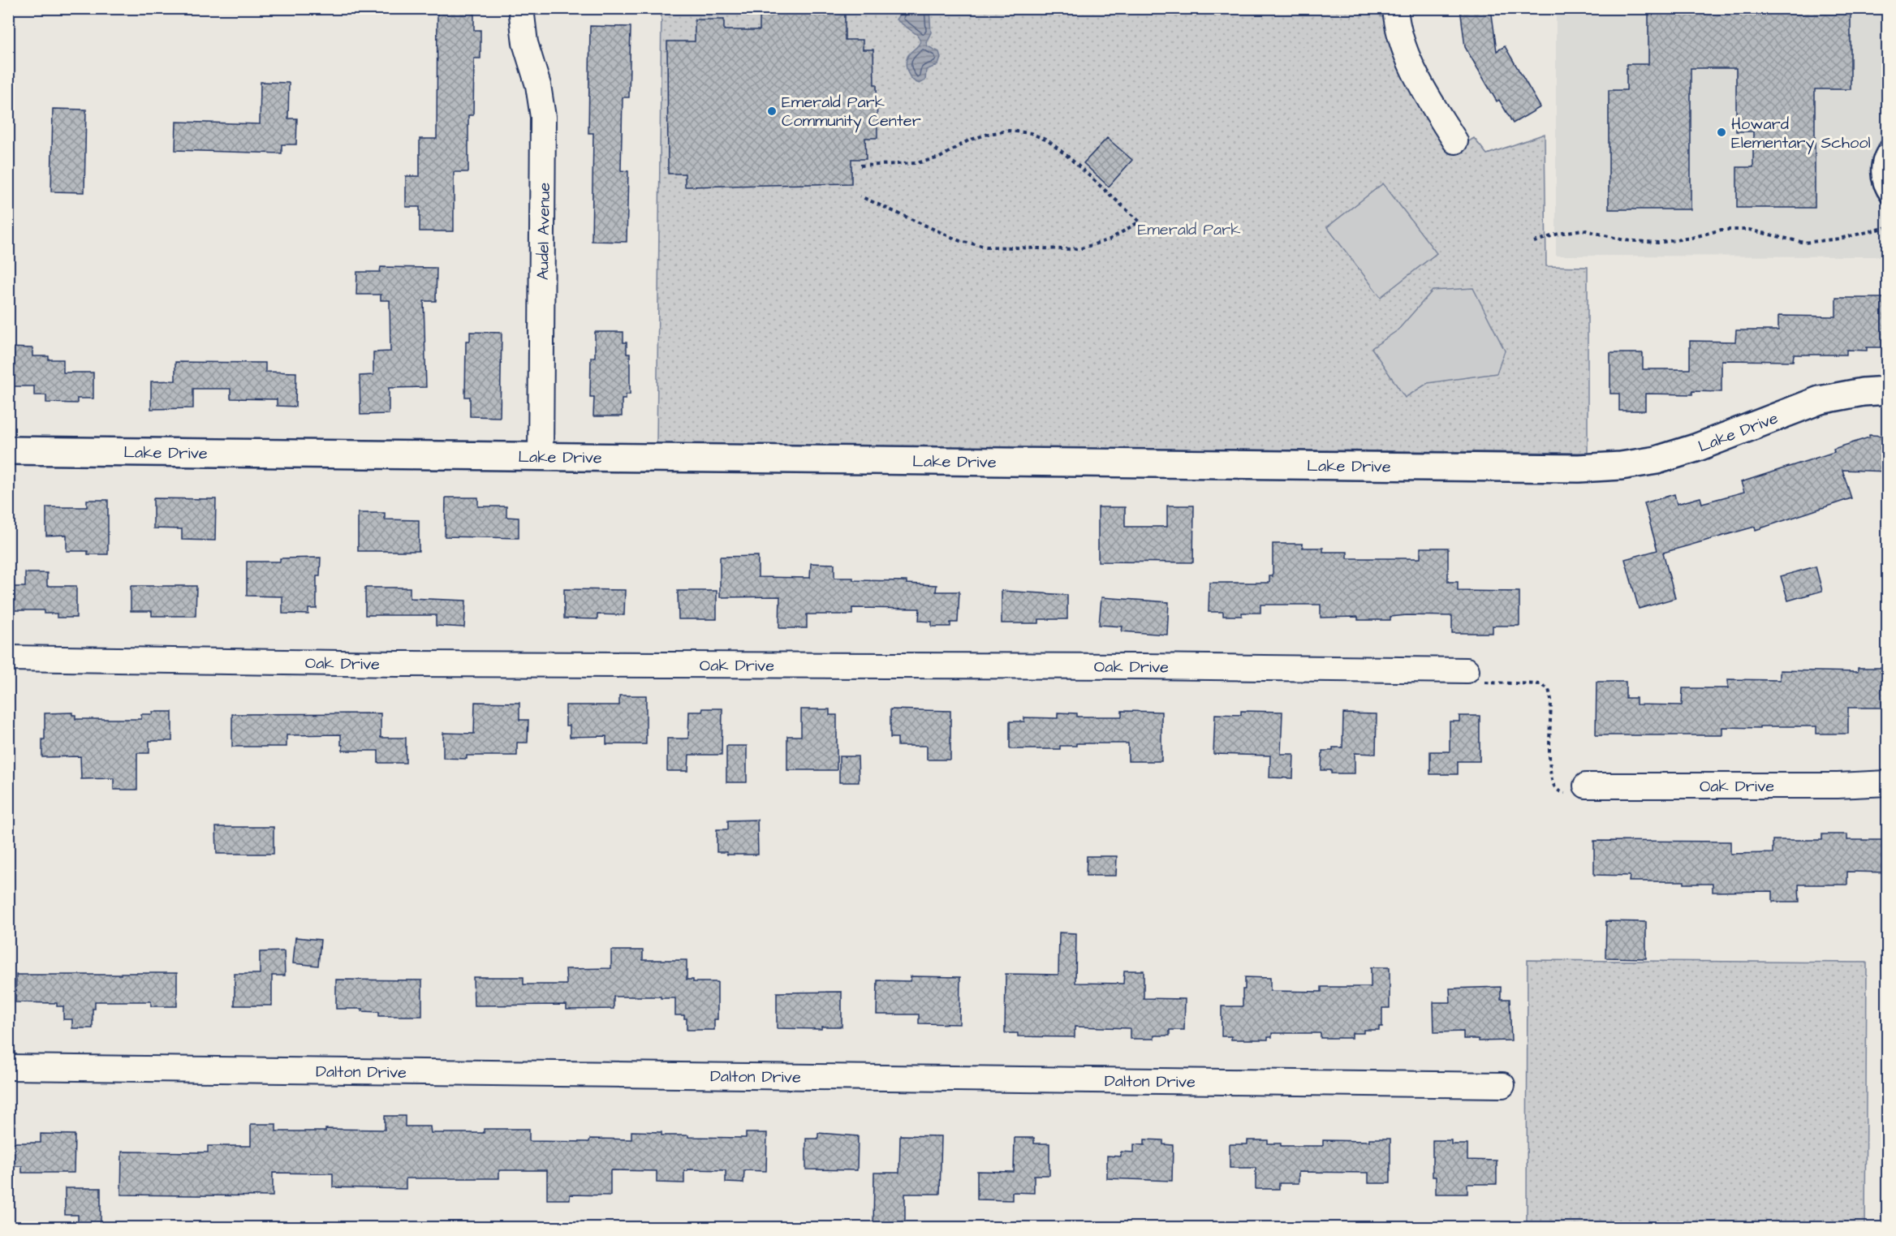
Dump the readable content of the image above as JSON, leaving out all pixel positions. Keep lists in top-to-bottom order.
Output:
{
  "streets": {
    "street": [
      "Audel Avenue",
      "Lake Drive",
      "Oak Drive",
      "Dalton Drive"
    ]
  },
  "crossings": [
    ["Audel Avenue", "Lake Drive"]
  ],
  "parks": ["Emerald Park"],
  "places": ["Emerald Park Community Center", "Howard Elementary School"]
}
